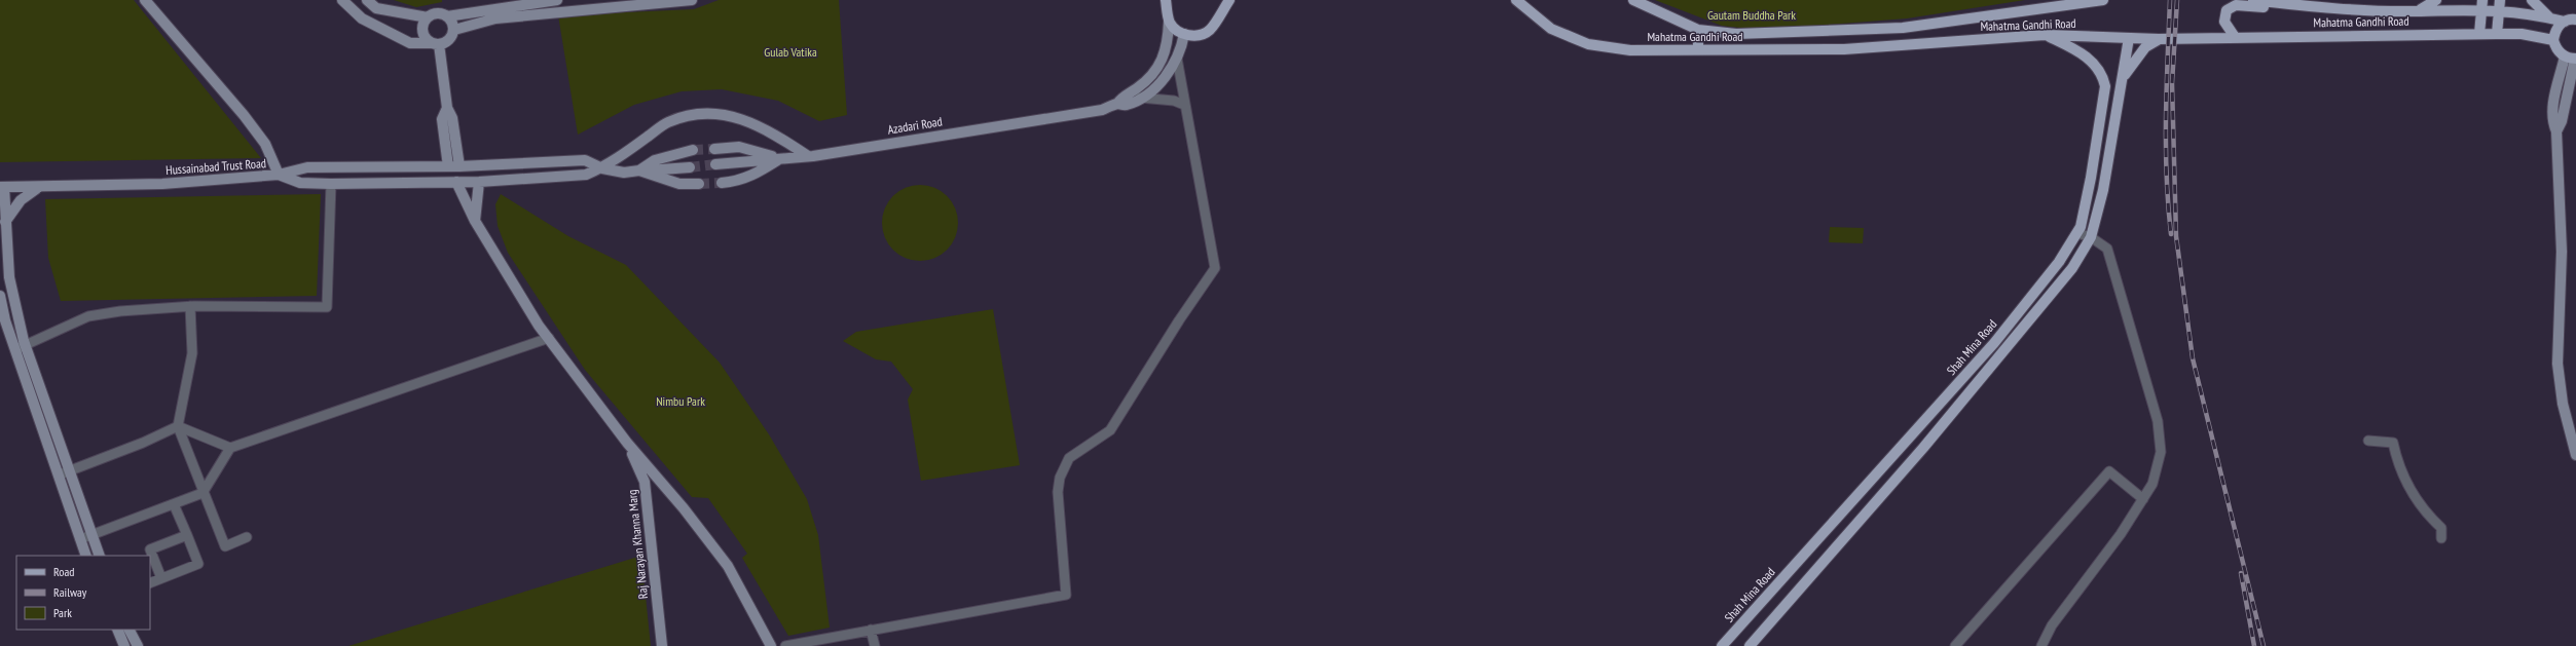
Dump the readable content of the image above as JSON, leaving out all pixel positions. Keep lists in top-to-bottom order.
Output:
{
  "streets": {
    "main road": ["Mahatma Gandhi Road", "Shah Mina Road"],
    "street": ["Azadari Road", "Hussainabad Trust Road", "Raj Narayan Khanna Marg"]
  },
  "crossings": [
    ["Mahatma Gandhi Road", "Shah Mina Road"]
  ],
  "parks": ["Gautam Buddha Park", "Gulab Vatika", "Nimbu Park"],
  "legend": ["Road", "Railway", "Park"]
}
